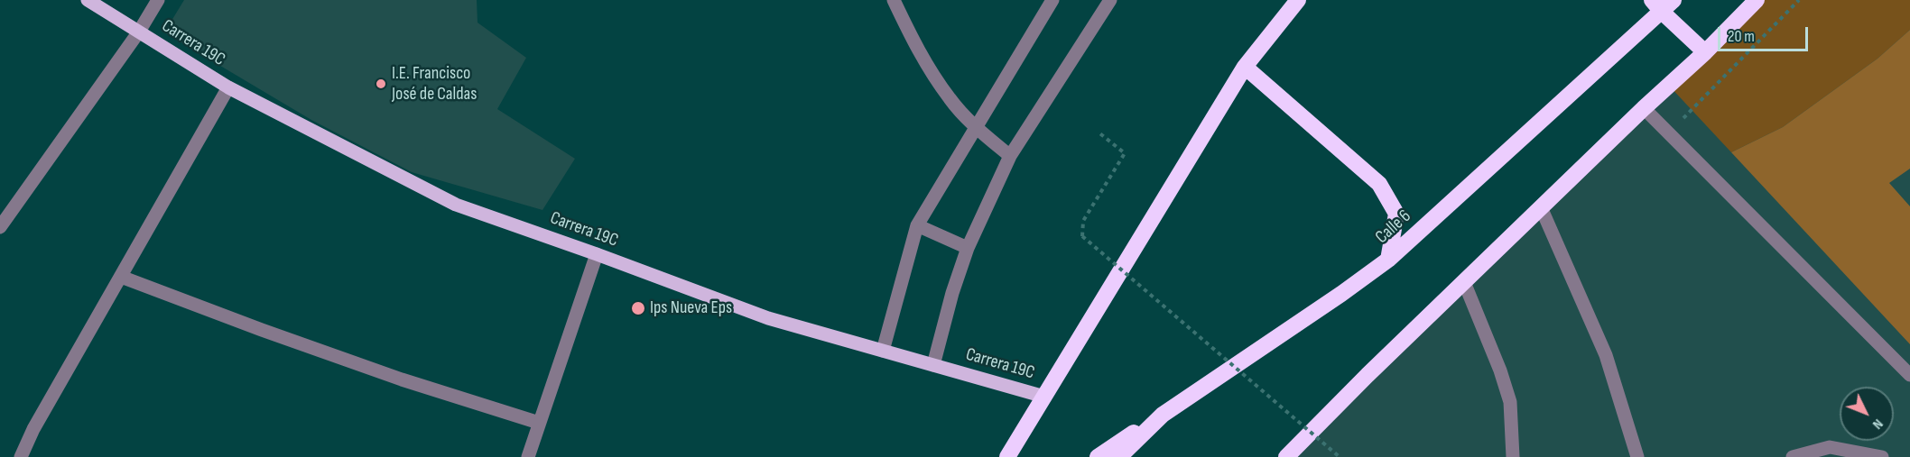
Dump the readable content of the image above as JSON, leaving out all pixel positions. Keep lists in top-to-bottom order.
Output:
{
  "streets": {
    "highway": ["Calle 6"],
    "main road": ["Carrera 19C"]
  },
  "places": ["I.E. Francisco José de Caldas", "Ips Nueva Eps"],
  "scale_bar": "20 m",
  "north": "bottom right"
}
